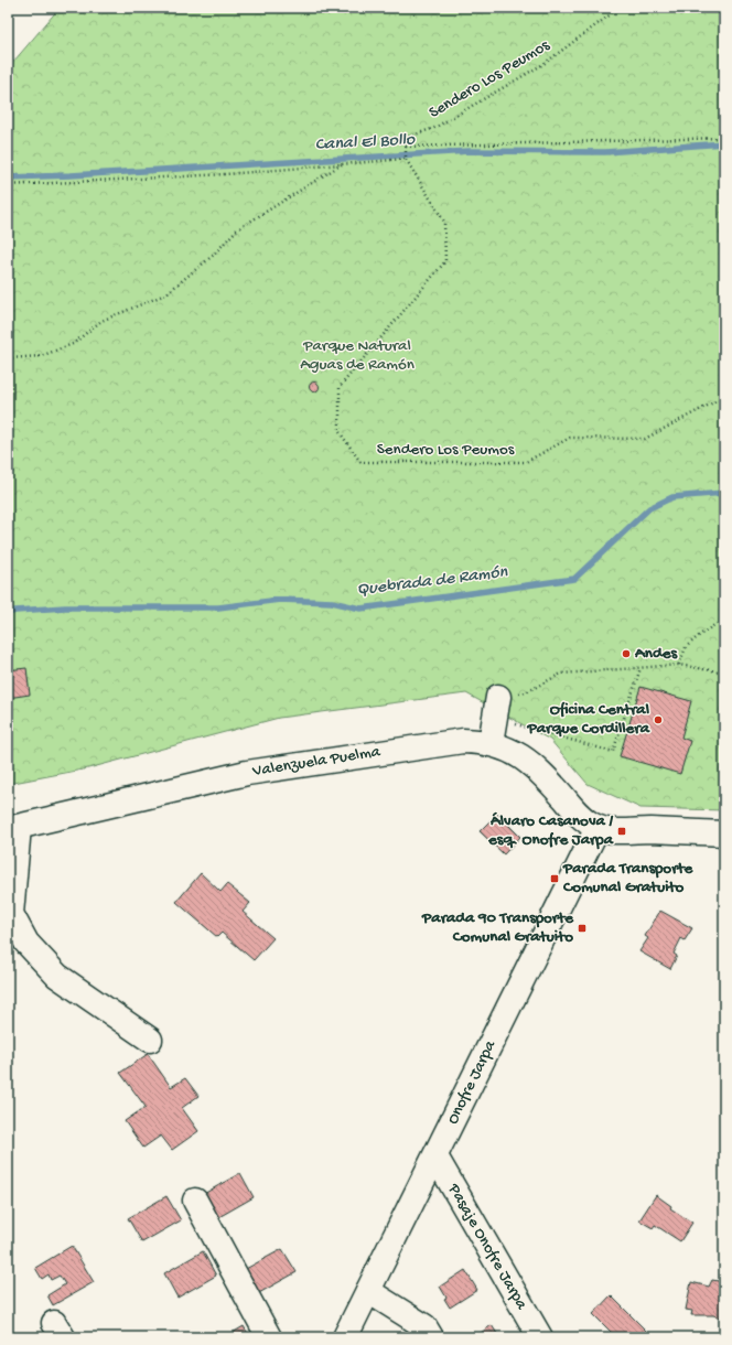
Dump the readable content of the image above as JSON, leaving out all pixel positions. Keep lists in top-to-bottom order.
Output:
{
  "streets": {
    "street": ["Valenzuela Puelma", "Onofre Jarpa", "Pasaje Onofre Jarpa"],
    "path": ["Sendero Los Peumos"]
  },
  "crossings": [
    ["Valenzuela Puelma", "Onofre Jarpa"],
    ["Onofre Jarpa", "Pasaje Onofre Jarpa"]
  ],
  "water": ["Canal El Bollo", "Quebrada de Ramón"],
  "parks": ["Parque Natural Aguas de Ramón"],
  "places": {
    "other": ["Andes", "Oficina Central Parque Cordillera"],
    "transit": ["Álvaro Casanova / esq. Onofre Jarpa", "Parada Transporte Comunal Gratuito", "Parada 90 Transporte Comunal Gratuito"]
  }
}
